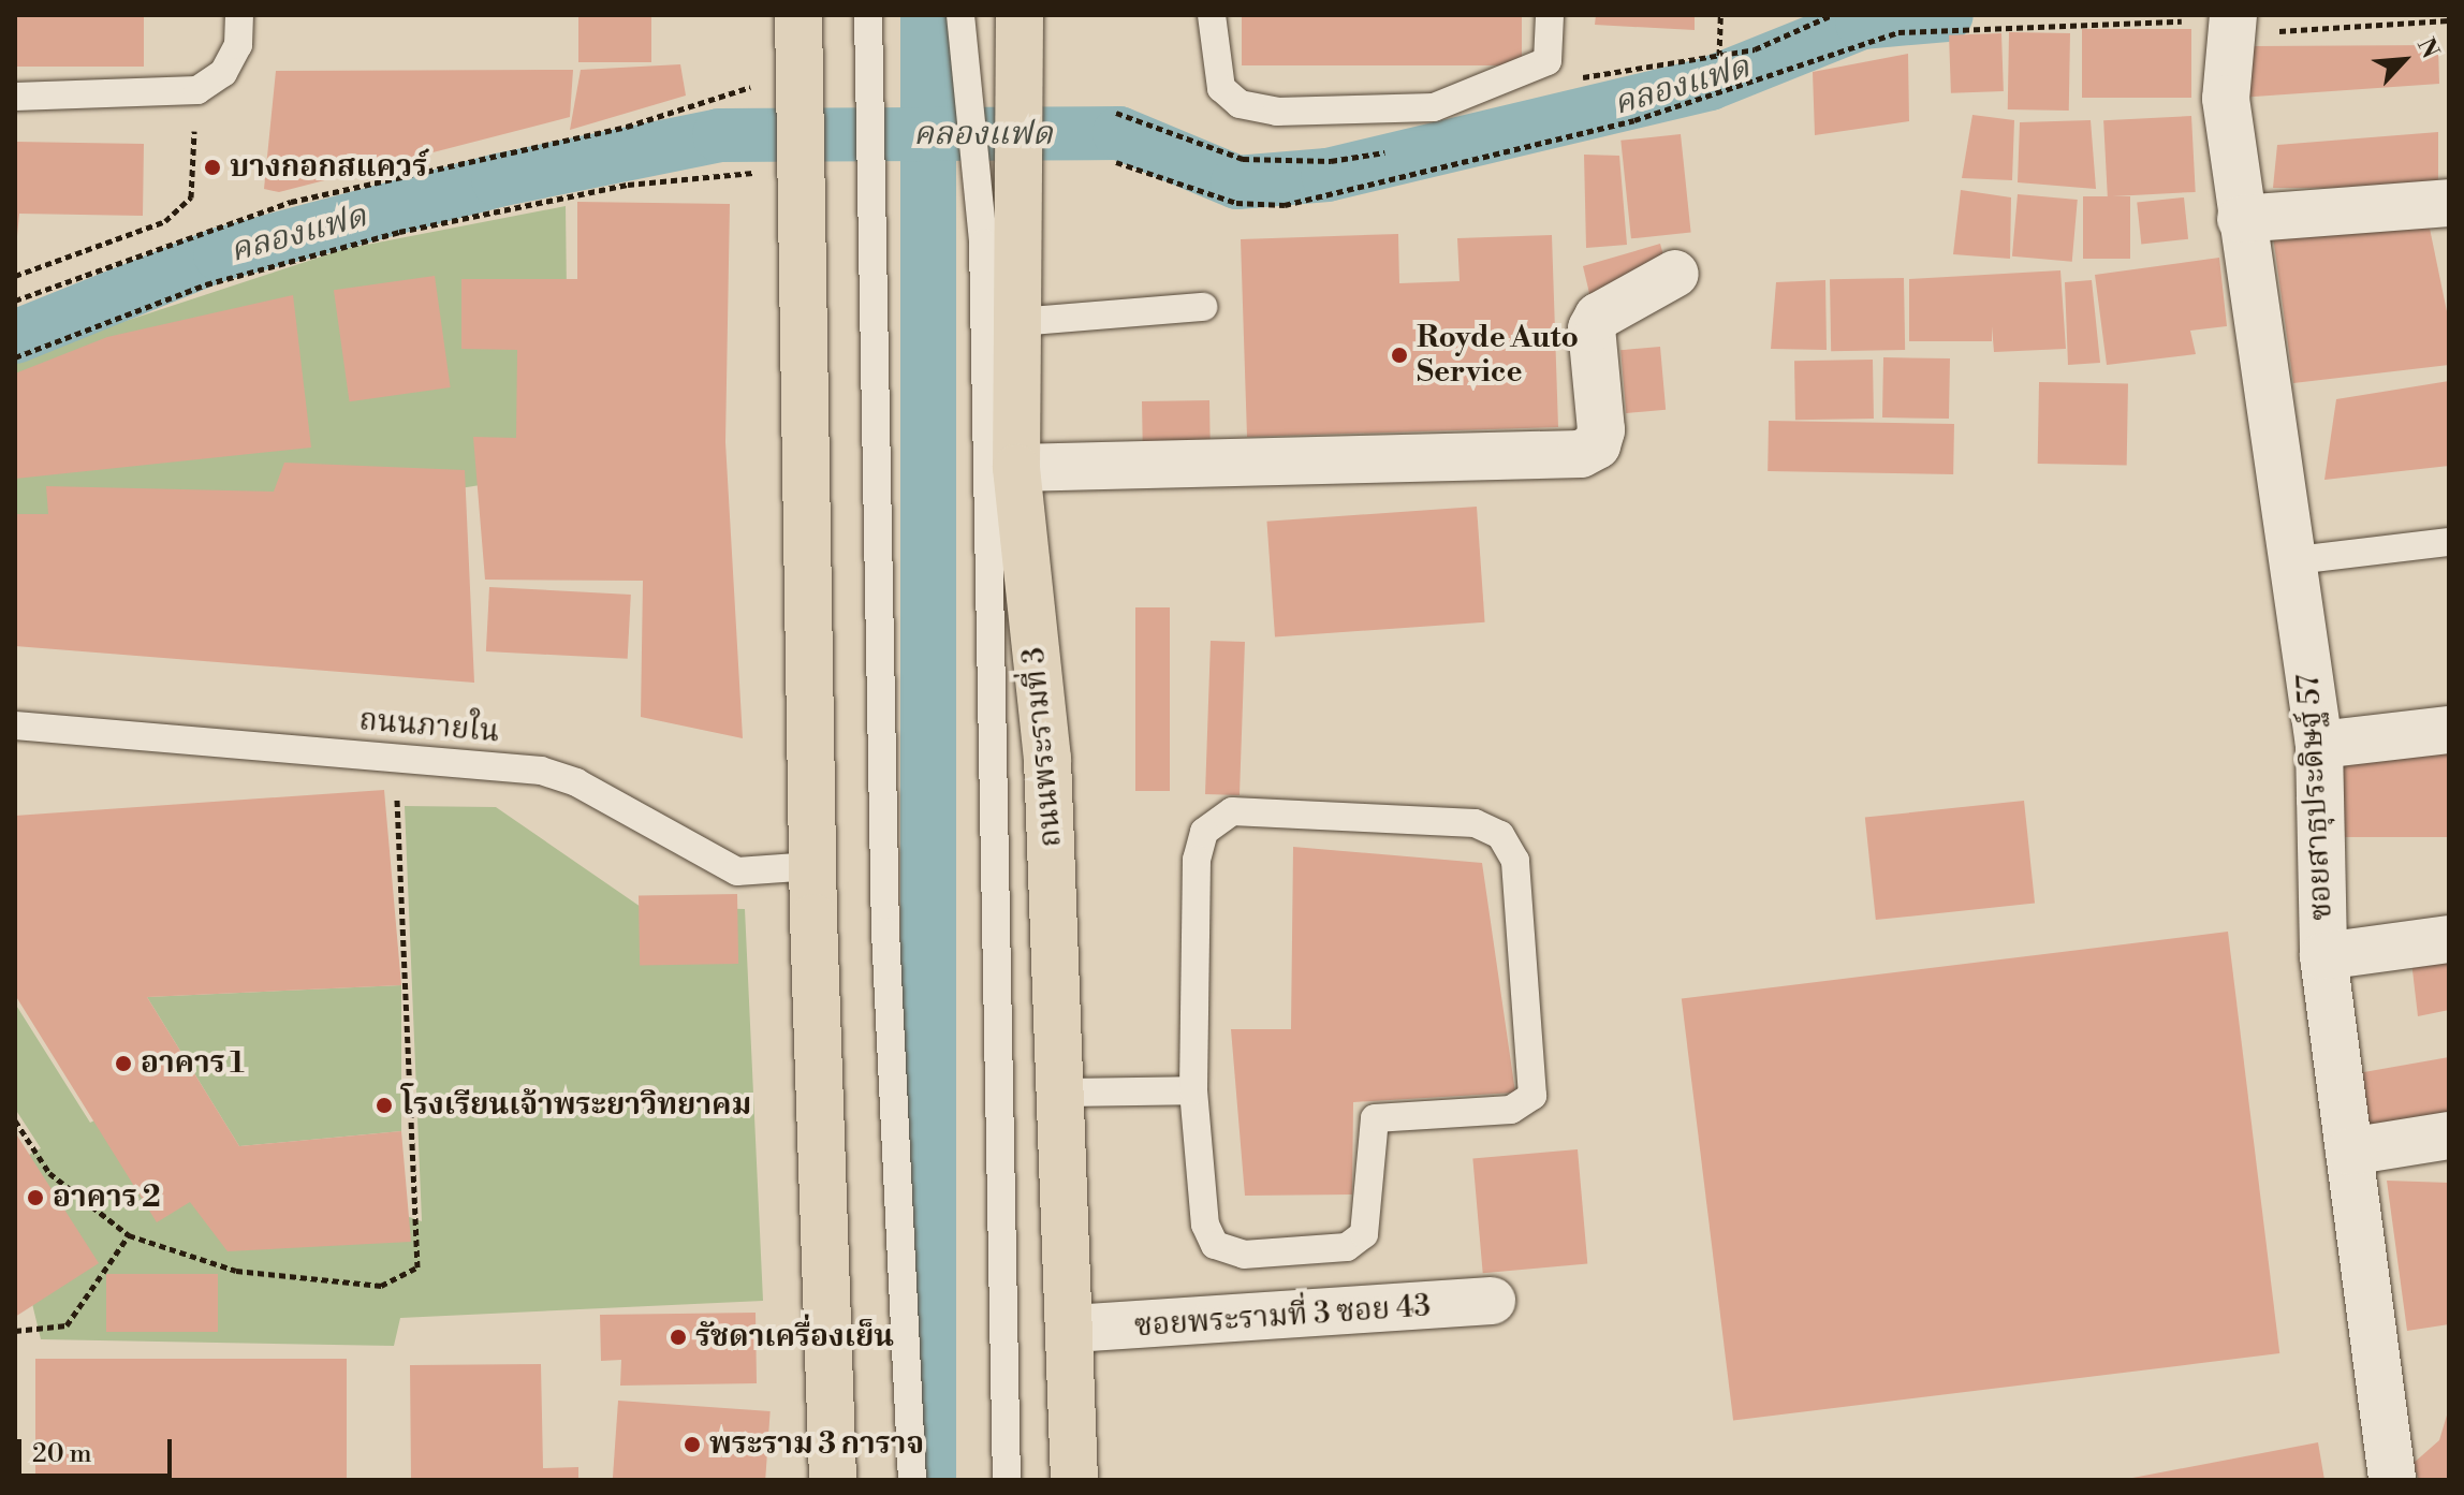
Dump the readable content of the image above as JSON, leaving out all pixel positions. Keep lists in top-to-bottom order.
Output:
{
  "streets": {
    "main road": ["ถนนพระรามที่ 3"],
    "street": ["ซอยสาธุประดิษฐ์ 57", "ซอยพระรามที่ 3 ซอย 43"],
    "lane": ["ถนนภายใน"]
  },
  "crossings": [
    ["ถนนพระรามที่ 3", "ซอยพระรามที่ 3 ซอย 43"]
  ],
  "water": ["คลองแฟด"],
  "places": [
    "บางกอกสแควร์",
    "Royde Auto Service",
    "อาคาร 1",
    "โรงเรียนเจ้าพระยาวิทยาคม",
    "อาคาร 2",
    "รัชดาเครื่องเย็น",
    "พระราม 3 การาจ"
  ],
  "scale_bar": "20 m",
  "north": "top right"
}
